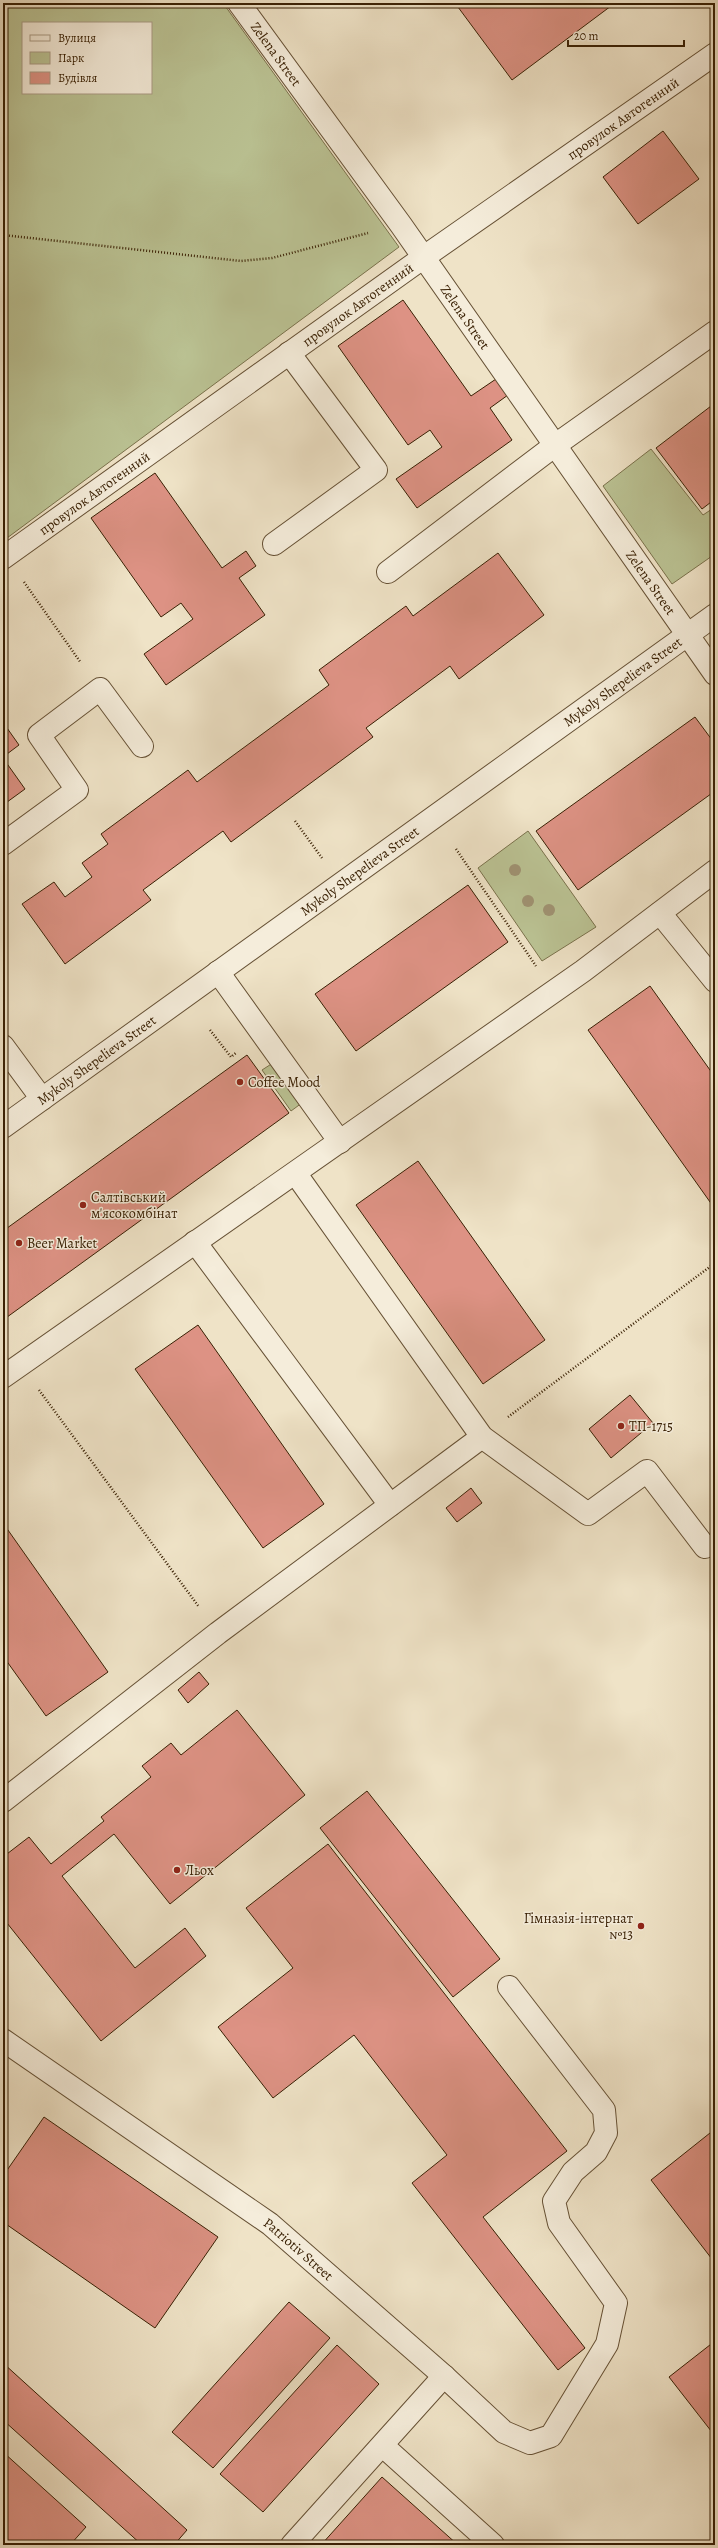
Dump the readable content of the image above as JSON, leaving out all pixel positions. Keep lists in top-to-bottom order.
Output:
{
  "streets": {
    "street": [
      "Zelena Street",
      "провулок Автогенний",
      "Mykoly Shepelieva Street",
      "Patriotiv Street"
    ]
  },
  "crossings": [
    ["Zelena Street", "провулок Автогенний"],
    ["Zelena Street", "Mykoly Shepelieva Street"]
  ],
  "places": [
    "Coffee Mood",
    "Салтівський м'ясокомбінат",
    "Beer Market",
    "ТП-1715",
    "Льох",
    "Гімназія-інтернат №13"
  ],
  "legend": ["Вулиця", "Парк", "Будівля"],
  "scale_bar": "20 m"
}
